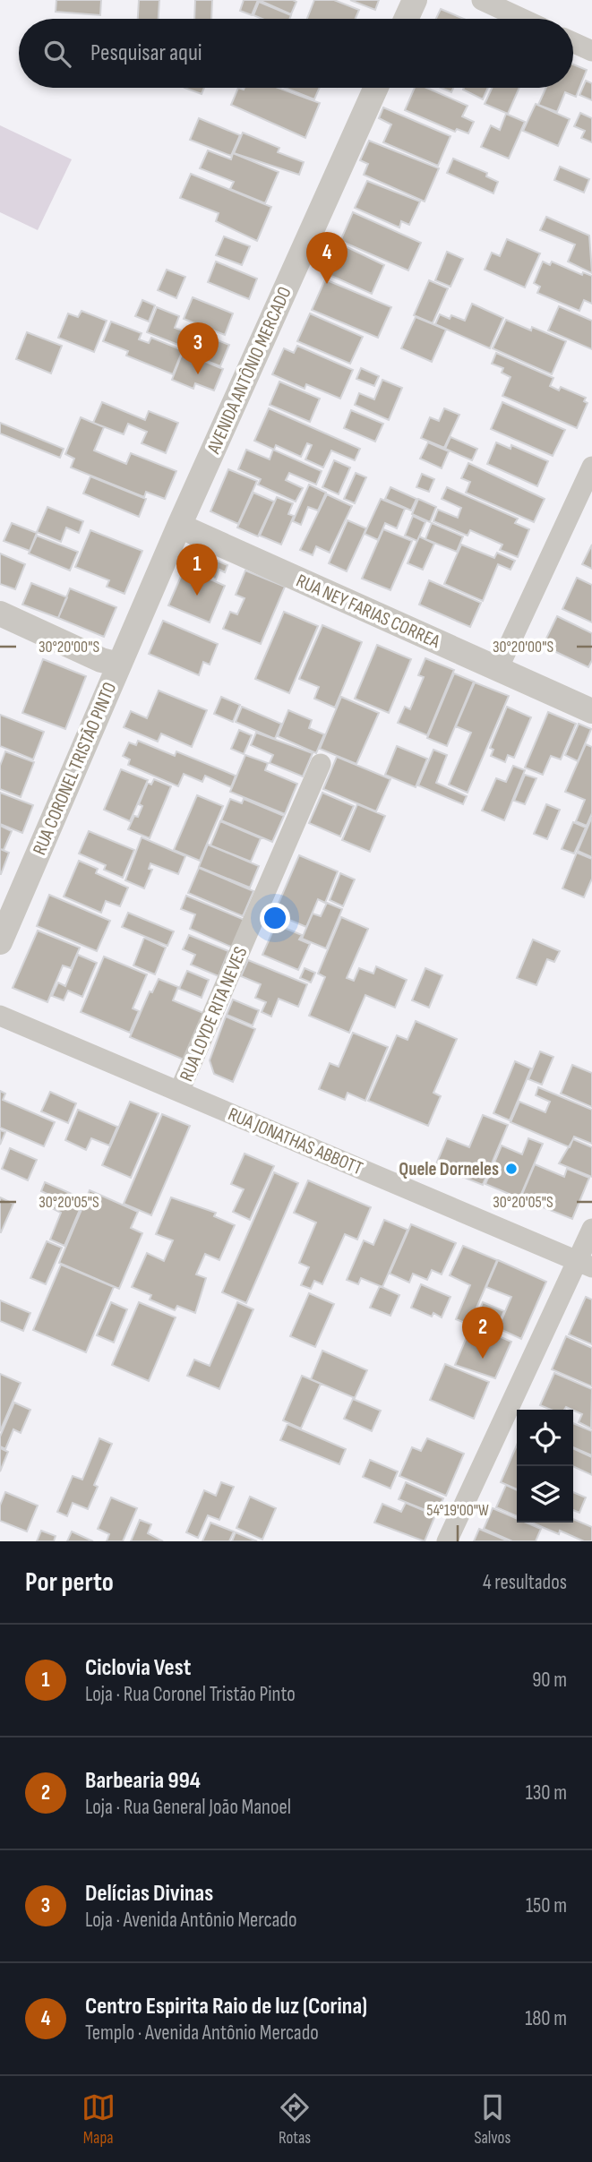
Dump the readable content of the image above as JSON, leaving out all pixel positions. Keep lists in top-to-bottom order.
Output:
{
  "streets": {
    "street": [
      "AVENIDA ANTÔNIO MERCADO",
      "RUA NEY FARIAS CORREA",
      "RUA CORONEL TRISTÃO PINTO",
      "RUA LOYDE RITA NEVES",
      "RUA JONATHAS ABBOTT"
    ]
  },
  "crossings": [
    ["AVENIDA ANTÔNIO MERCADO", "RUA NEY FARIAS CORREA"],
    ["AVENIDA ANTÔNIO MERCADO", "RUA CORONEL TRISTÃO PINTO"],
    ["RUA NEY FARIAS CORREA", "RUA CORONEL TRISTÃO PINTO"],
    ["RUA LOYDE RITA NEVES", "RUA JONATHAS ABBOTT"]
  ],
  "places": ["Quele Dorneles"],
  "page": {
    "search": "Pesquisar aqui",
    "pins": [
      "4",
      "3",
      "1",
      "2"
    ],
    "heading": ["Por perto", "4 resultados"],
    "list": [
      {
        "mark": "1",
        "name": "Ciclovia Vest",
        "note": "Loja · Rua Coronel Tristão Pinto",
        "value": "90 m"
      },
      {
        "mark": "2",
        "name": "Barbearia 994",
        "note": "Loja · Rua General João Manoel",
        "value": "130 m"
      },
      {
        "mark": "3",
        "name": "Delícias Divinas",
        "note": "Loja · Avenida Antônio Mercado",
        "value": "150 m"
      },
      {
        "mark": "4",
        "name": "Centro Espirita Raio de luz (Corina)",
        "note": "Templo · Avenida Antônio Mercado",
        "value": "180 m"
      }
    ],
    "nav": ["Mapa", "Rotas", "Salvos"]
  },
  "coordinates": ["30°20'00\"S", "30°20'05\"S", "54°19'00\"W"]
}
